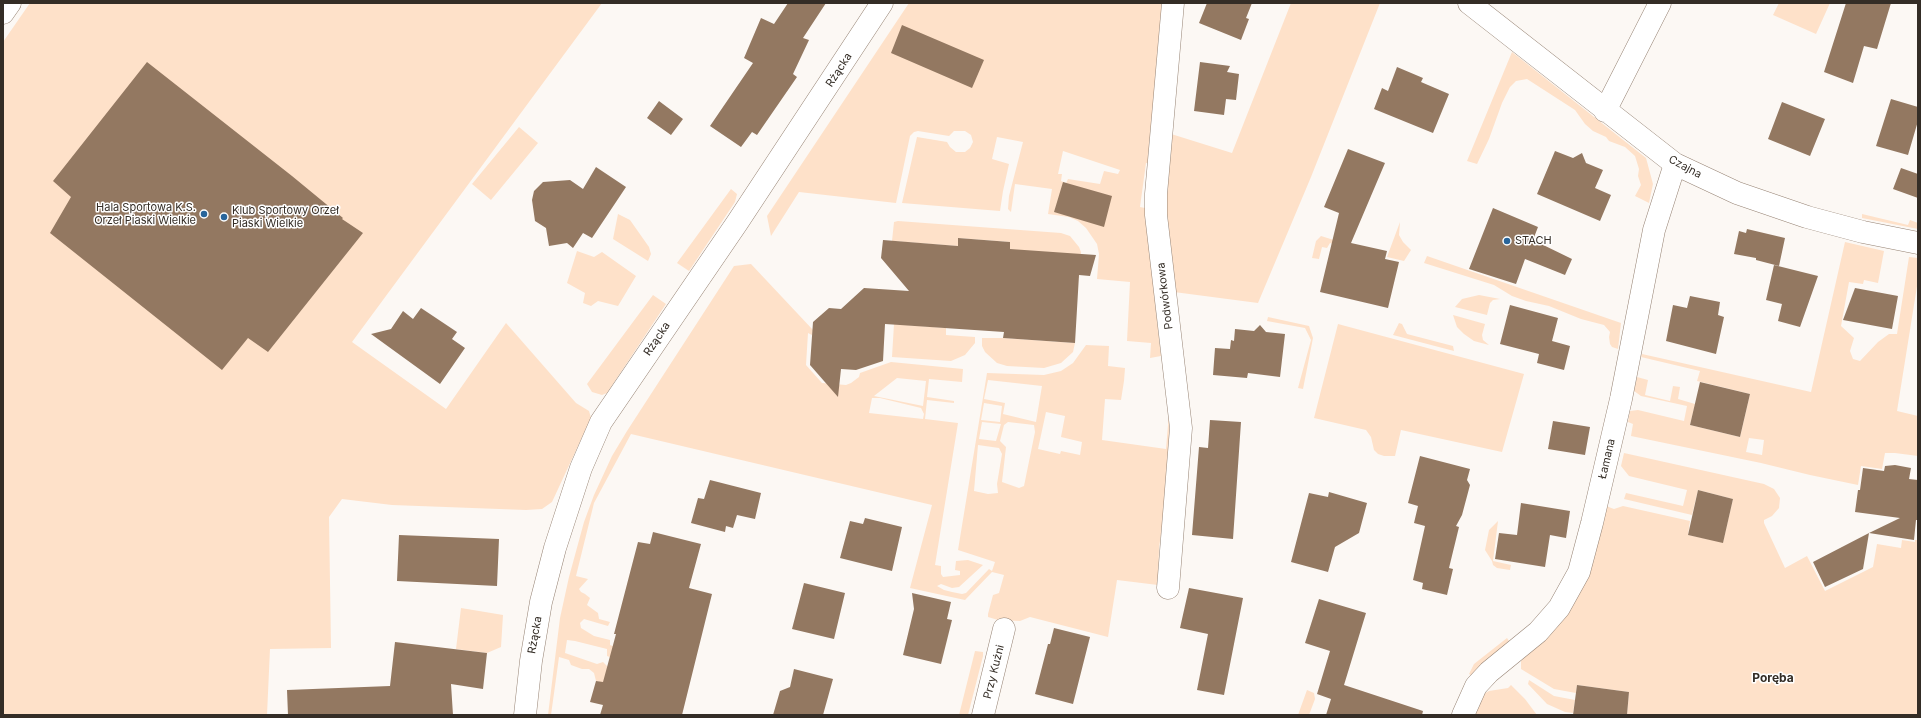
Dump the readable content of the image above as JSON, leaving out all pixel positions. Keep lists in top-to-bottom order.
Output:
{
  "streets": {
    "street": [
      "Rżącka",
      "Czajna",
      "Podwórkowa",
      "Łamana",
      "Przy Kuźni"
    ]
  },
  "crossings": [
    ["Czajna", "Łamana"]
  ],
  "districts": ["Poręba"],
  "places": ["Hala Sportowa K.S. Orzeł Piaski Wielkie", "Klub Sportowy Orzeł Piaski Wielkie", "STACH"]
}
